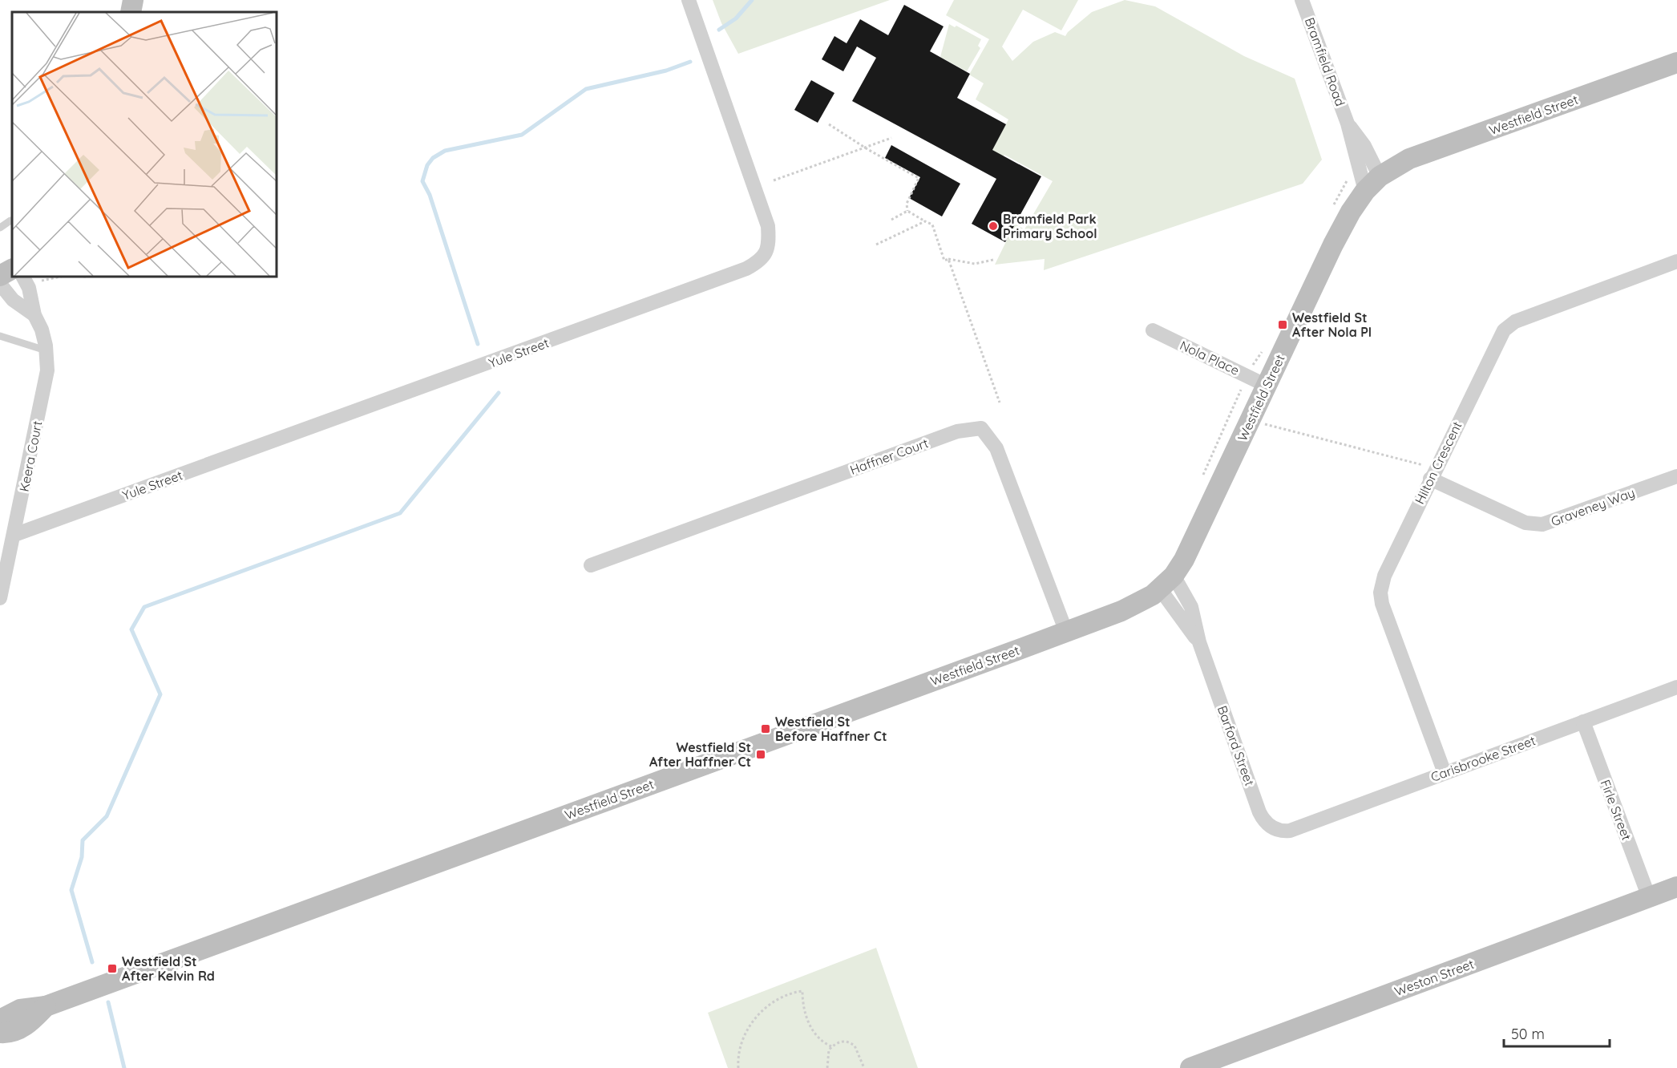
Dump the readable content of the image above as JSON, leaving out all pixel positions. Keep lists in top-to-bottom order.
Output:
{
  "streets": {
    "main road": ["Westfield Street", "Weston Street"],
    "street": [
      "Bramfield Road",
      "Yule Street",
      "Nola Place",
      "Keera Court",
      "Haffner Court",
      "Hilton Crescent",
      "Graveney Way",
      "Barford Street",
      "Carisbrooke Street",
      "Firle Street"
    ]
  },
  "crossings": [
    ["Bramfield Road", "Westfield Street"],
    ["Westfield Street", "Nola Place"],
    ["Westfield Street", "Haffner Court"],
    ["Westfield Street", "Barford Street"],
    ["Yule Street", "Keera Court"],
    ["Hilton Crescent", "Graveney Way"],
    ["Hilton Crescent", "Carisbrooke Street"],
    ["Barford Street", "Carisbrooke Street"],
    ["Carisbrooke Street", "Firle Street"],
    ["Firle Street", "Weston Street"]
  ],
  "places": {
    "other": ["Bramfield Park Primary School"],
    "transit": [
      "Westfield St After Nola Pl",
      "Westfield St Before Haffner Ct",
      "Westfield St After Haffner Ct",
      "Westfield St After Kelvin Rd"
    ]
  },
  "scale_bar": "50 m"
}
